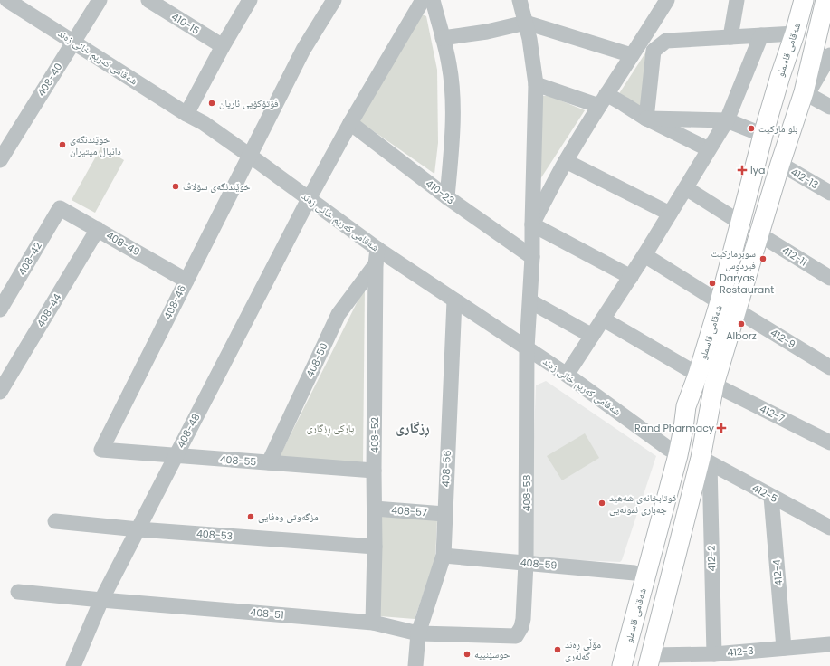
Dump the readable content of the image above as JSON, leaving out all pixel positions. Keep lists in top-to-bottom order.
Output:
{
  "streets": {
    "main road": ["شەقامی قاسملو"],
    "street": [
      "410-15",
      "شەقامی کەریم خانی زەند",
      "408-40",
      "412-13",
      "410-23",
      "408-49",
      "412-11",
      "408-42",
      "408-46",
      "408-44",
      "412-9",
      "408-50",
      "412-7",
      "408-48",
      "408-52",
      "408-55",
      "408-56",
      "408-58",
      "412-5",
      "408-57",
      "408-53",
      "412-2",
      "408-59",
      "412-4",
      "408-51",
      "412-3"
    ]
  },
  "crossings": [
    ["شەقامی کەریم خانی زەند", "408-40"],
    ["شەقامی کەریم خانی زەند", "408-46"],
    ["شەقامی کەریم خانی زەند", "408-48"],
    ["شەقامی کەریم خانی زەند", "408-52"],
    ["شەقامی کەریم خانی زەند", "408-56"],
    ["شەقامی کەریم خانی زەند", "408-58"],
    ["410-23", "408-48"],
    ["410-23", "408-58"],
    ["408-49", "408-42"],
    ["408-49", "408-46"],
    ["408-49", "408-44"],
    ["408-46", "408-55"],
    ["408-50", "408-52"],
    ["408-50", "408-55"],
    ["408-48", "408-55"],
    ["408-48", "408-53"],
    ["408-48", "408-51"],
    ["408-52", "408-55"],
    ["408-52", "408-57"],
    ["408-52", "408-53"],
    ["408-52", "408-51"],
    ["408-56", "408-57"],
    ["408-56", "408-59"],
    ["408-56", "408-51"],
    ["408-58", "408-59"],
    ["408-58", "408-51"],
    ["412-5", "412-2"],
    ["412-5", "412-4"],
    ["412-2", "412-3"],
    ["412-4", "412-3"]
  ],
  "districts": ["ڕزگاری"],
  "parks": ["پارکی ڕزگاری"],
  "places": {
    "other": [
      "فۆتۆکۆپی ئاریان",
      "بلو ماركيت",
      "خوێندنگەی دانیال میتیران",
      "خوێندنگەی سۆلاڤ",
      "سوبرمارکیت فیردوس",
      "Daryas Restaurant",
      "Alborz",
      "قوتابخانەی شەهید جەباری نمونەیی",
      "مزگەوتی وەفایی",
      "مۆڵی ڕەند گەلەری",
      "حوسێنییە"
    ],
    "health": ["lya", "Rand Pharmacy"]
  }
}
